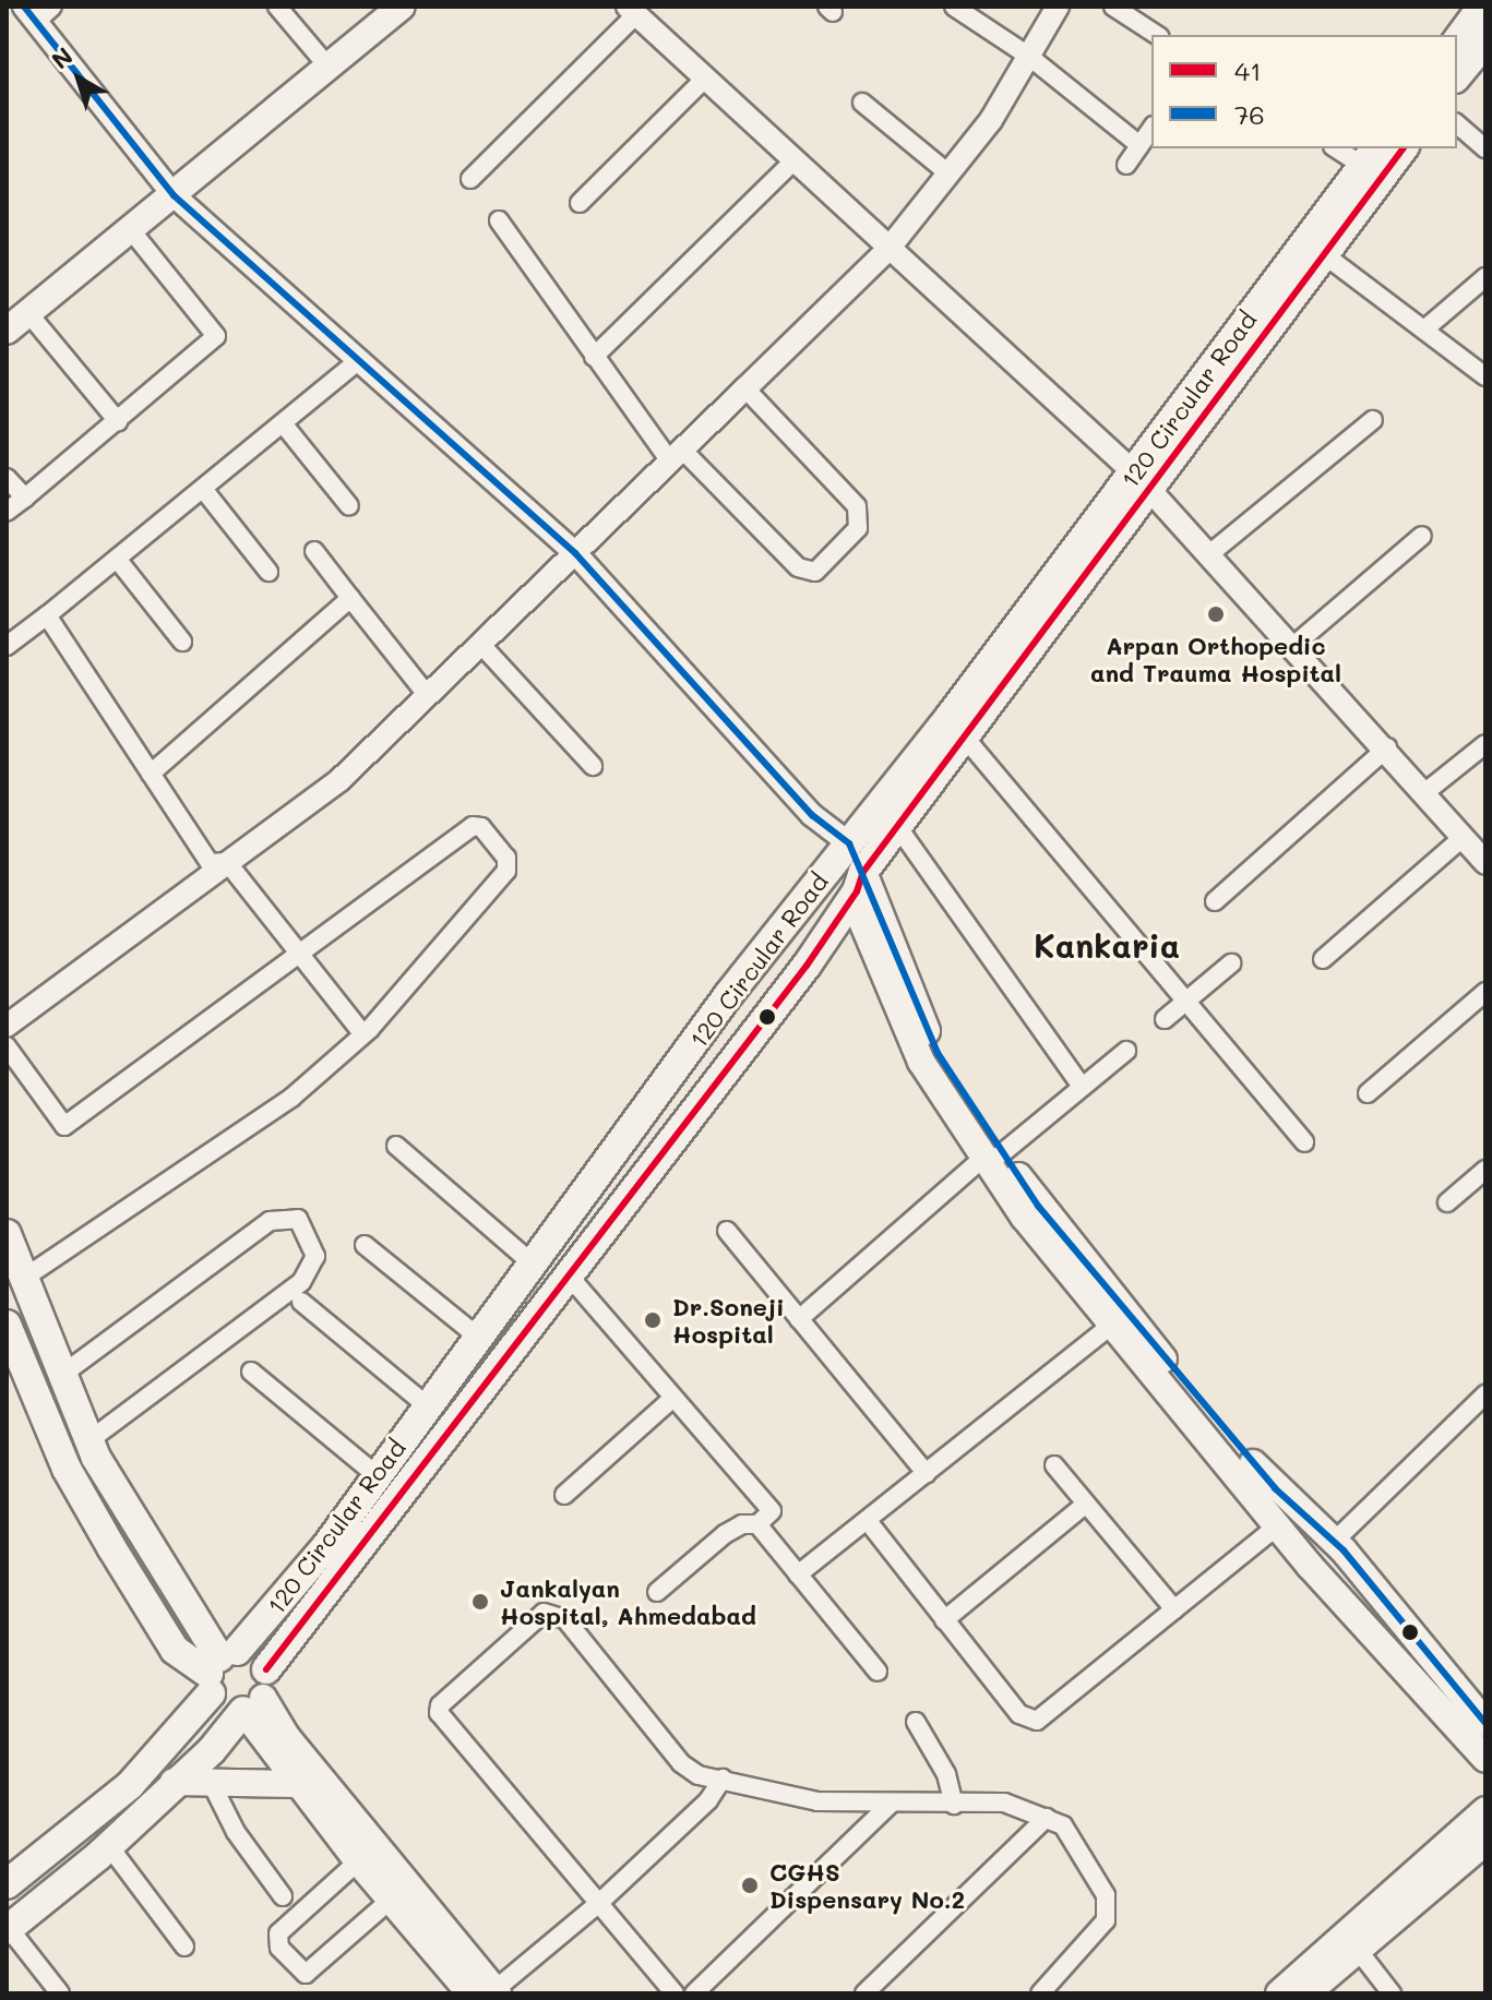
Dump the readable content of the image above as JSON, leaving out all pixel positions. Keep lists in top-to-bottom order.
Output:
{
  "streets": {
    "main road": ["120 Circular Road"]
  },
  "districts": ["Kankaria"],
  "places": [
    "Arpan Orthopedic and Trauma Hospital",
    "Dr.Soneji Hospital",
    "Jankalyan Hospital, Ahmedabad",
    "CGHS Dispensary No.2"
  ],
  "lines": ["transit line 76", "transit line 41"],
  "legend": ["41", "76"],
  "north": "top left"
}
